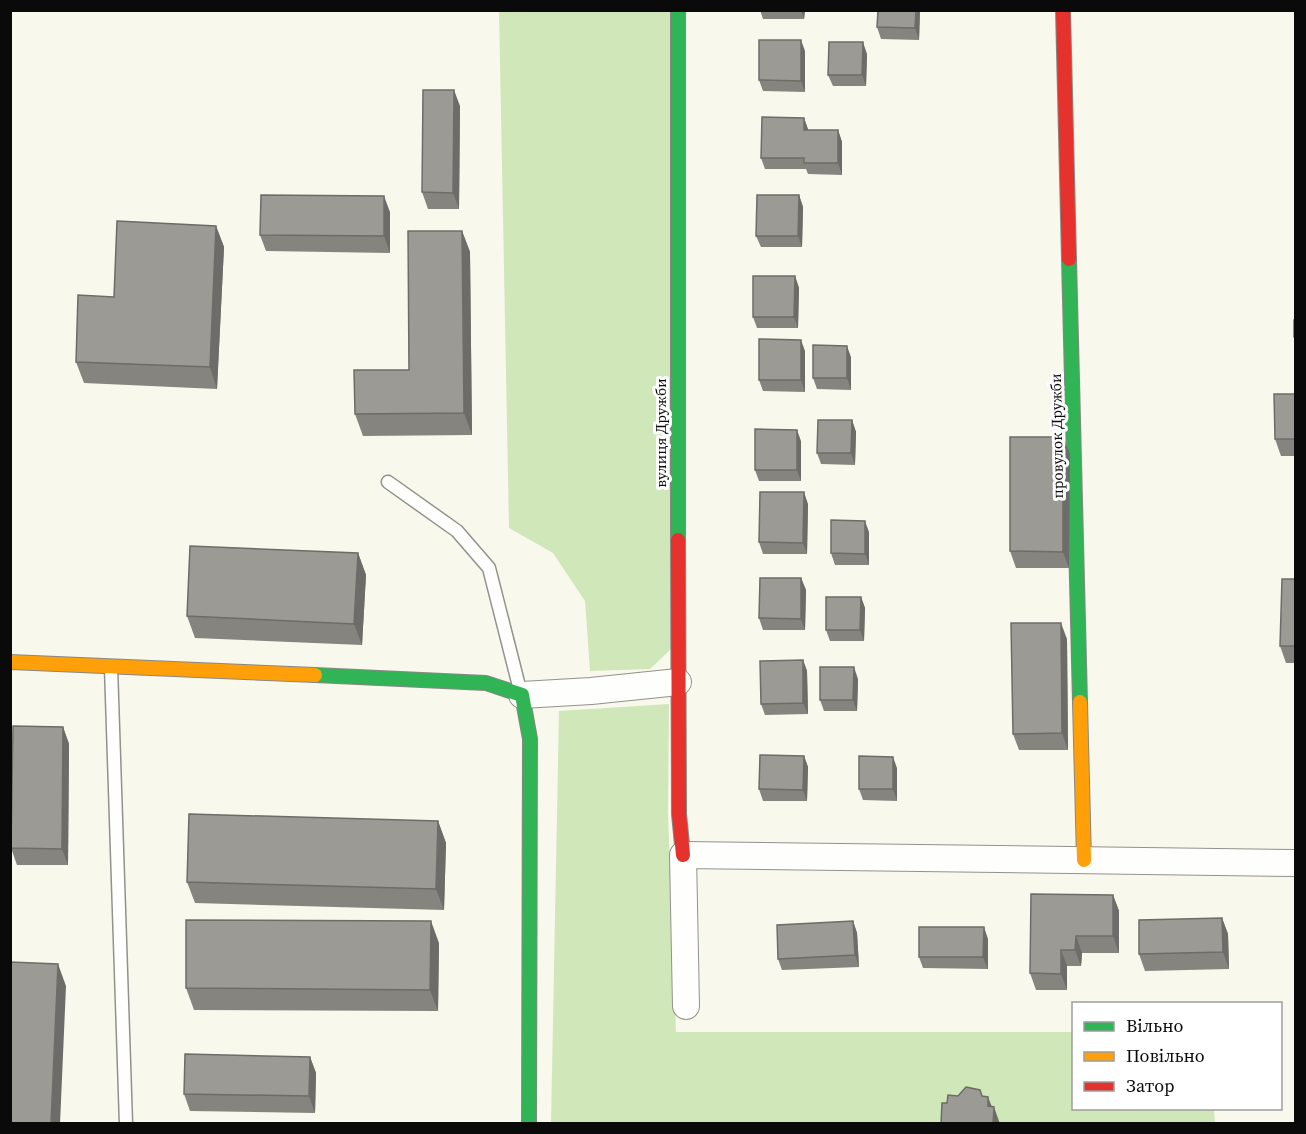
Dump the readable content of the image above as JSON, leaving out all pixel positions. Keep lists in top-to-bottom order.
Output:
{
  "streets": {
    "street": ["вулиця Дружби", "провулок Дружби"]
  },
  "legend": ["Вільно", "Повільно", "Затор"]
}
